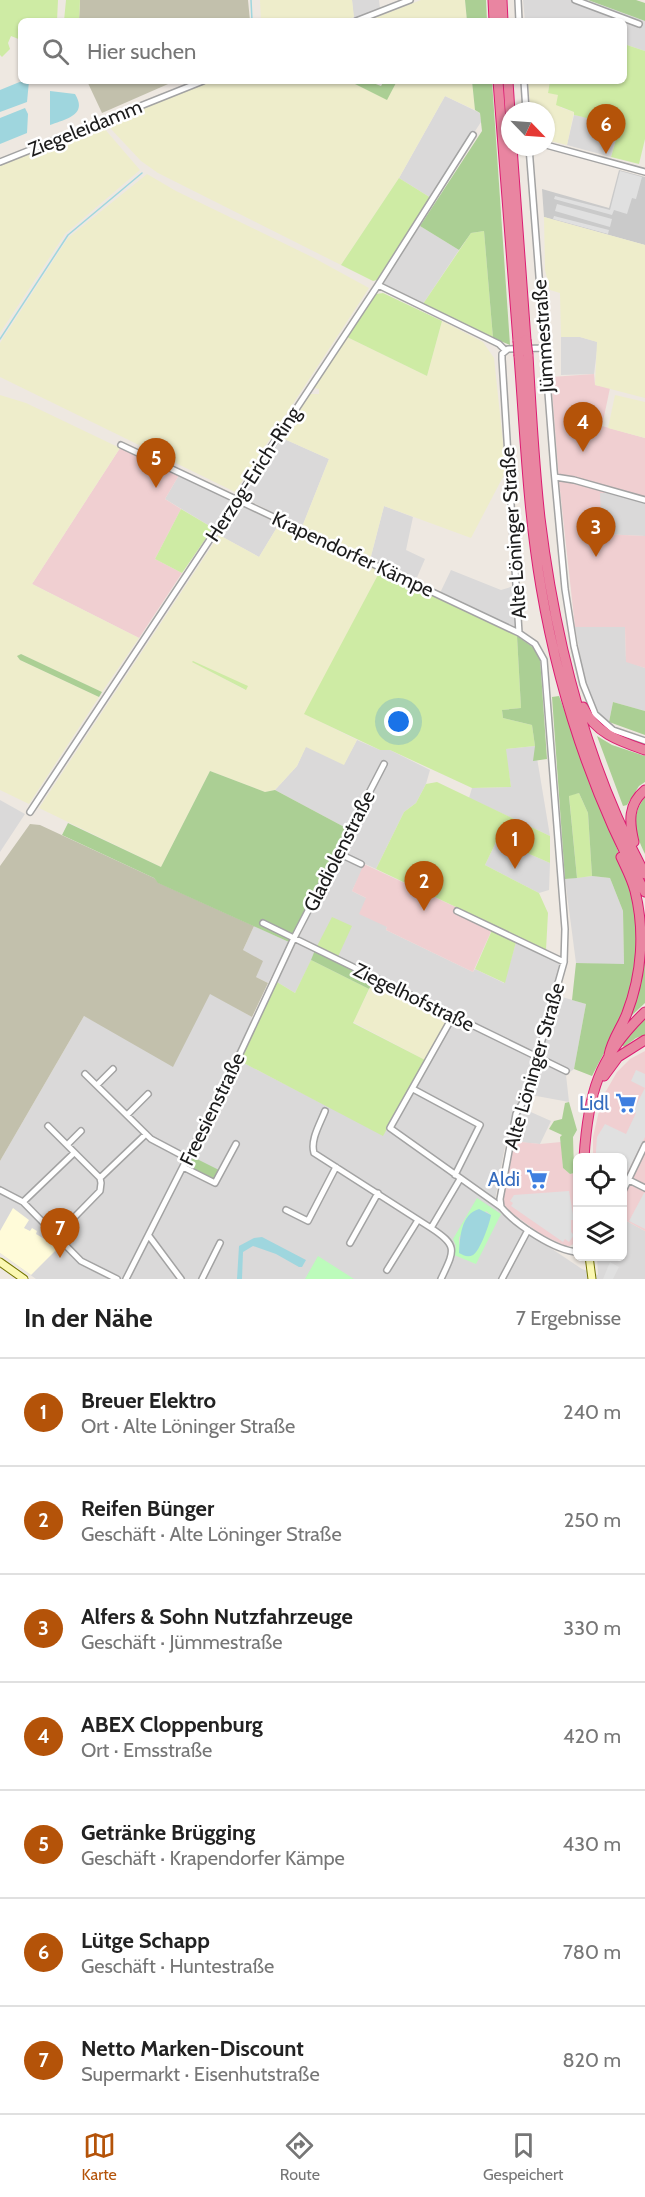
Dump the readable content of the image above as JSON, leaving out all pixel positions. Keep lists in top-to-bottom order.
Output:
{
  "streets": {
    "street": [
      "Ziegeleidamm",
      "Jümmestraße",
      "Herzog-Erich-Ring",
      "Alte Löninger Straße",
      "Krapendorfer Kämpe",
      "Gladiolenstraße",
      "Ziegelhofstraße",
      "Freesienstraße"
    ]
  },
  "crossings": [
    ["Herzog-Erich-Ring", "Krapendorfer Kämpe"],
    ["Alte Löninger Straße", "Krapendorfer Kämpe"],
    ["Alte Löninger Straße", "Ziegelhofstraße"],
    ["Gladiolenstraße", "Ziegelhofstraße"],
    ["Gladiolenstraße", "Freesienstraße"],
    ["Ziegelhofstraße", "Freesienstraße"]
  ],
  "places": {
    "supermarket": ["Lidl", "Aldi"]
  },
  "north": "bottom right",
  "page": {
    "search": "Hier suchen",
    "pins": [
      "6",
      "4",
      "5",
      "3",
      "1",
      "2",
      "7"
    ],
    "heading": ["In der Nähe", "7 Ergebnisse"],
    "list": [
      {
        "mark": "1",
        "name": "Breuer Elektro",
        "note": "Ort · Alte Löninger Straße",
        "value": "240 m"
      },
      {
        "mark": "2",
        "name": "Reifen Bünger",
        "note": "Geschäft · Alte Löninger Straße",
        "value": "250 m"
      },
      {
        "mark": "3",
        "name": "Alfers & Sohn Nutzfahrzeuge",
        "note": "Geschäft · Jümmestraße",
        "value": "330 m"
      },
      {
        "mark": "4",
        "name": "ABEX Cloppenburg",
        "note": "Ort · Emsstraße",
        "value": "420 m"
      },
      {
        "mark": "5",
        "name": "Getränke Brügging",
        "note": "Geschäft · Krapendorfer Kämpe",
        "value": "430 m"
      },
      {
        "mark": "6",
        "name": "Lütge Schapp",
        "note": "Geschäft · Huntestraße",
        "value": "780 m"
      },
      {
        "mark": "7",
        "name": "Netto Marken-Discount",
        "note": "Supermarkt · Eisenhutstraße",
        "value": "820 m"
      }
    ],
    "nav": ["Karte", "Route", "Gespeichert"]
  }
}
